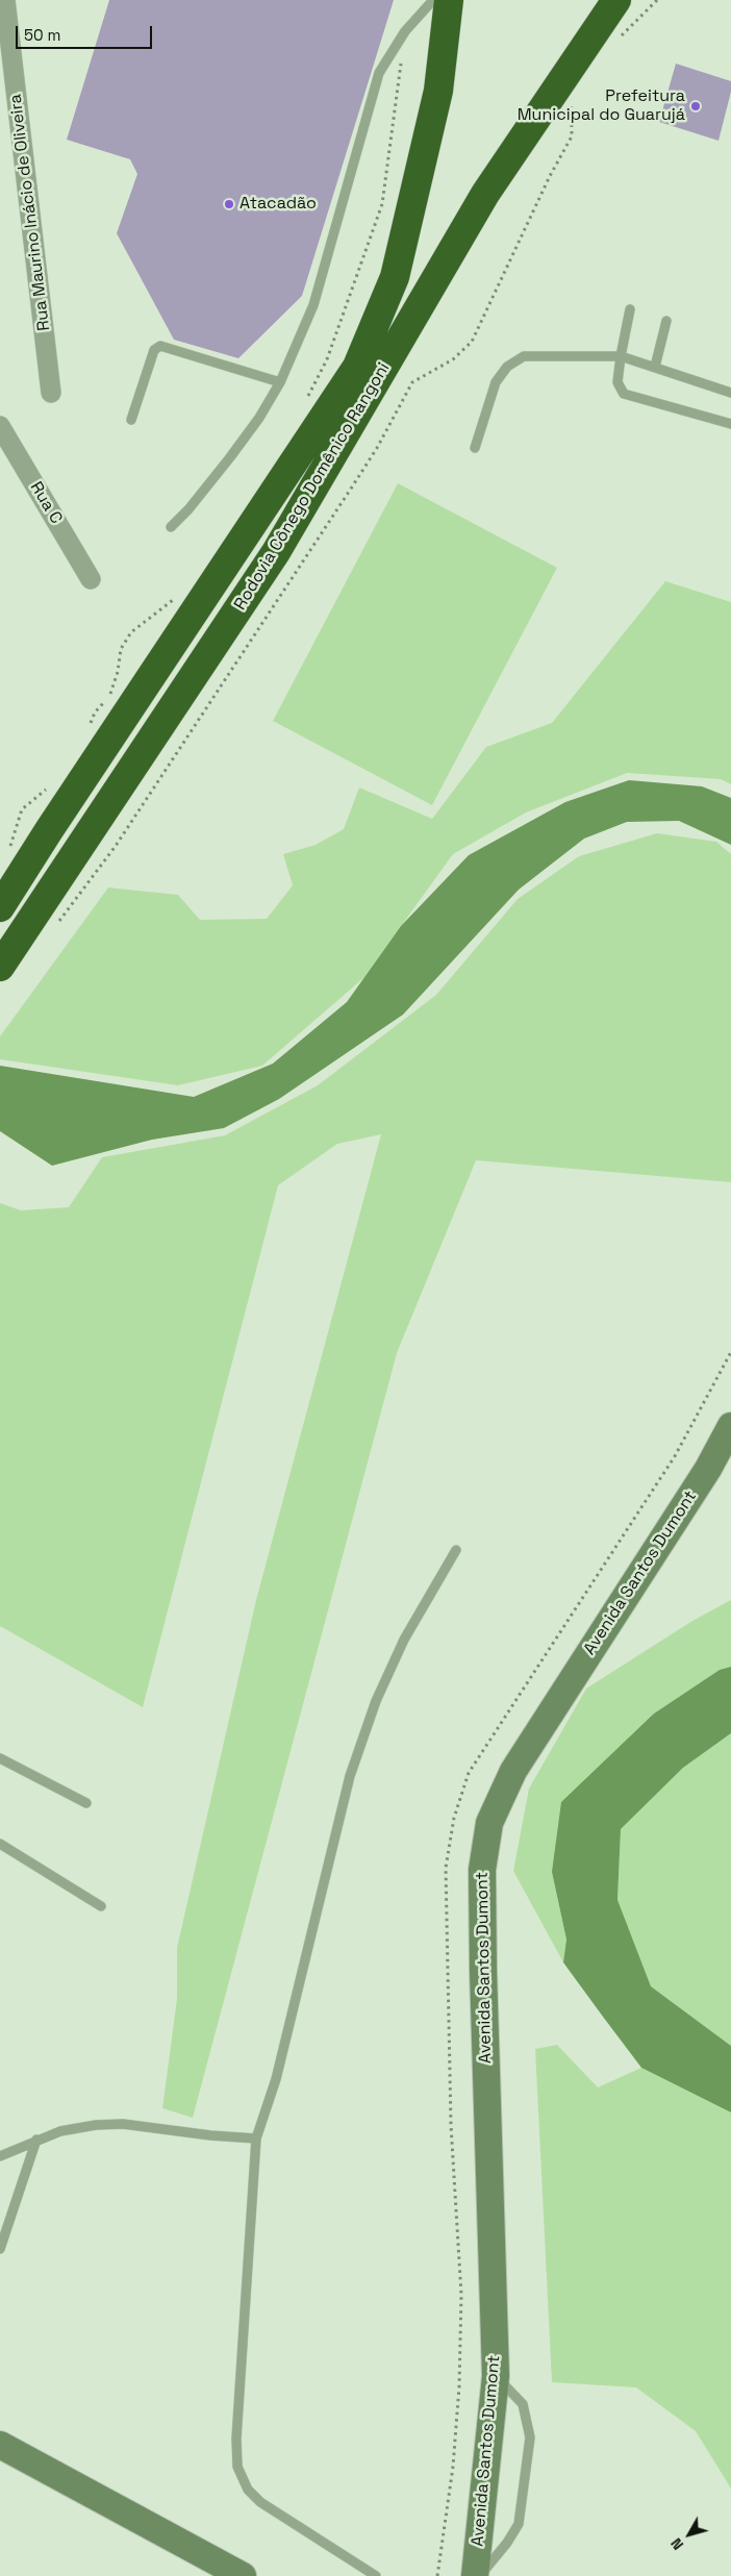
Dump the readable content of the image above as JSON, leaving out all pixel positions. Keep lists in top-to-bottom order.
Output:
{
  "streets": {
    "highway": ["Rodovia Cônego Domênico Rangoni"],
    "main road": ["Avenida Santos Dumont"],
    "street": ["Rua Maurino Inácio de Oliveira", "Rua C"]
  },
  "places": ["Prefeitura Municipal do Guarujá", "Atacadão"],
  "scale_bar": "50 m",
  "north": "bottom left"
}
